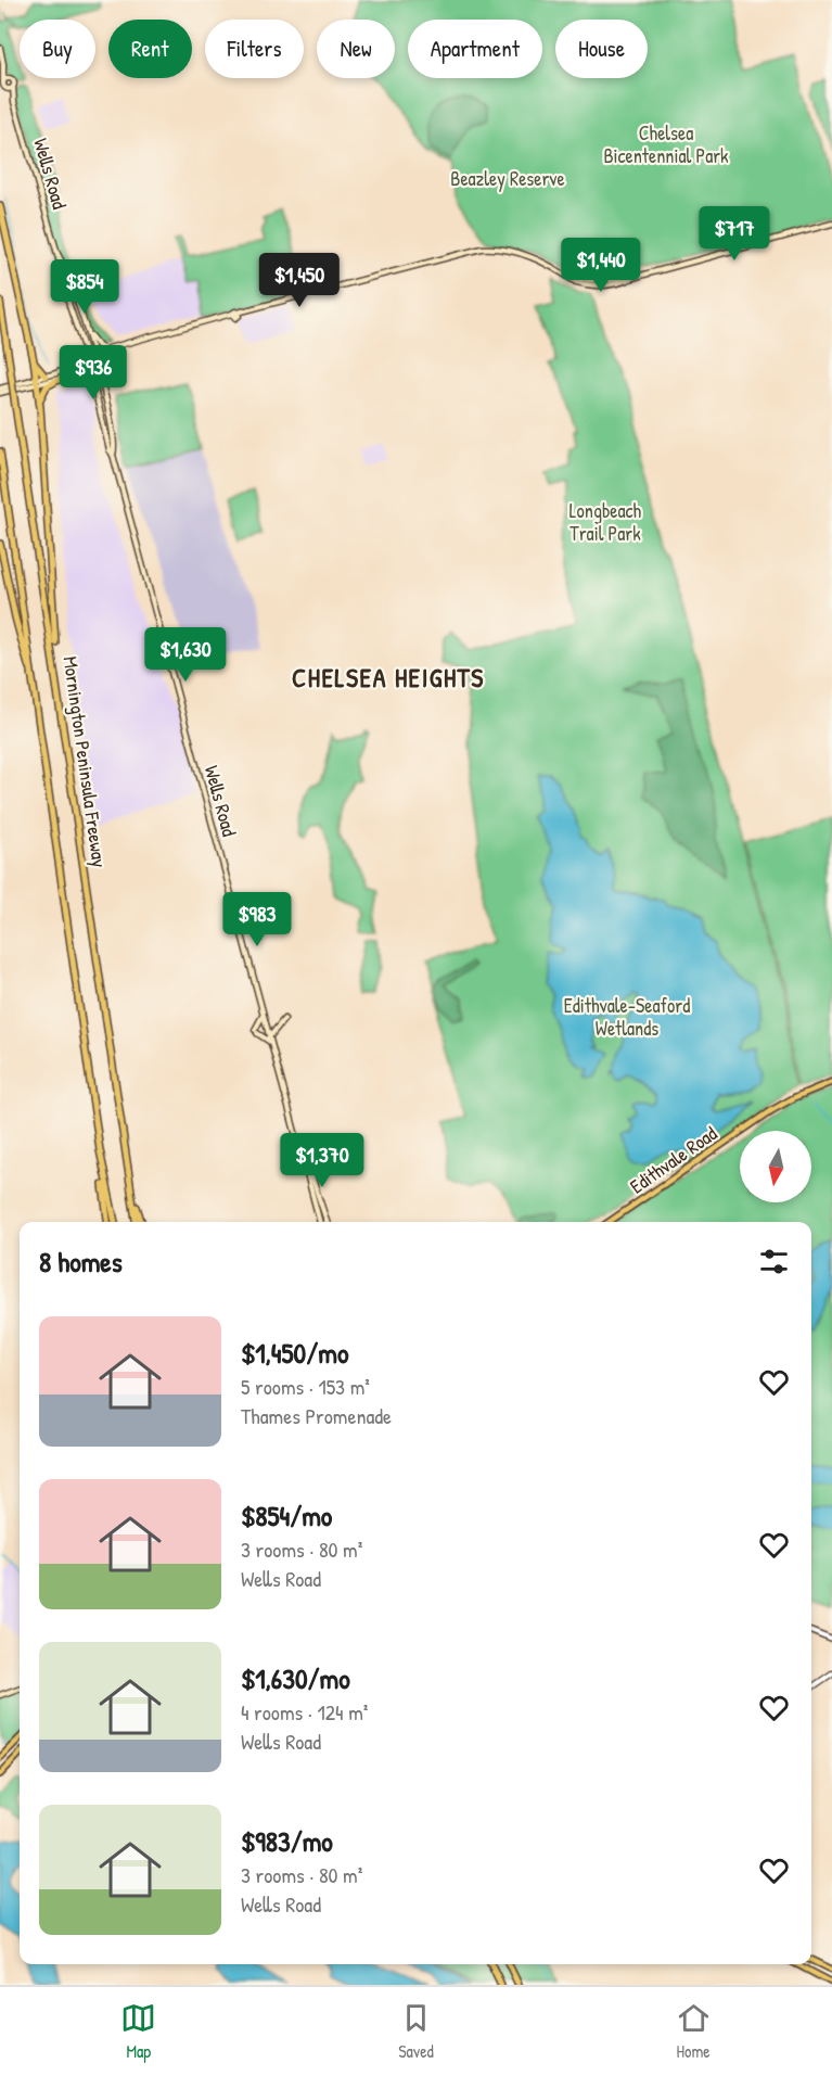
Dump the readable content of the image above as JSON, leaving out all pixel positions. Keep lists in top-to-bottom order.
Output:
{
  "streets": {
    "highway": ["Mornington Peninsula Freeway"],
    "main road": ["Wells Road", "Edithvale Road"]
  },
  "districts": ["CHELSEA HEIGHTS"],
  "parks": [
    "Chelsea Bicentennial Park",
    "Beazley Reserve",
    "Longbeach Trail Park",
    "Edithvale-Seaford Wetlands"
  ],
  "north": "bottom",
  "page": {
    "chip": [
      "Buy",
      "Rent",
      "Filters",
      "New",
      "Apartment",
      "House"
    ],
    "price": [
      "$717",
      "$1,440",
      "$1,450",
      "$854",
      "$936",
      "$1,630",
      "$983",
      "$1,370"
    ],
    "heading": "8 homes",
    "list": [
      {
        "name": "$1,450/mo",
        "note": "5 rooms · 153 m² · Thames Promenade"
      },
      {
        "name": "$854/mo",
        "note": "3 rooms · 80 m² · Wells Road"
      },
      {
        "name": "$1,630/mo",
        "note": "4 rooms · 124 m² · Wells Road"
      },
      {
        "name": "$983/mo",
        "note": "3 rooms · 80 m² · Wells Road"
      }
    ],
    "tabs": ["Map", "Saved", "Home"]
  }
}
